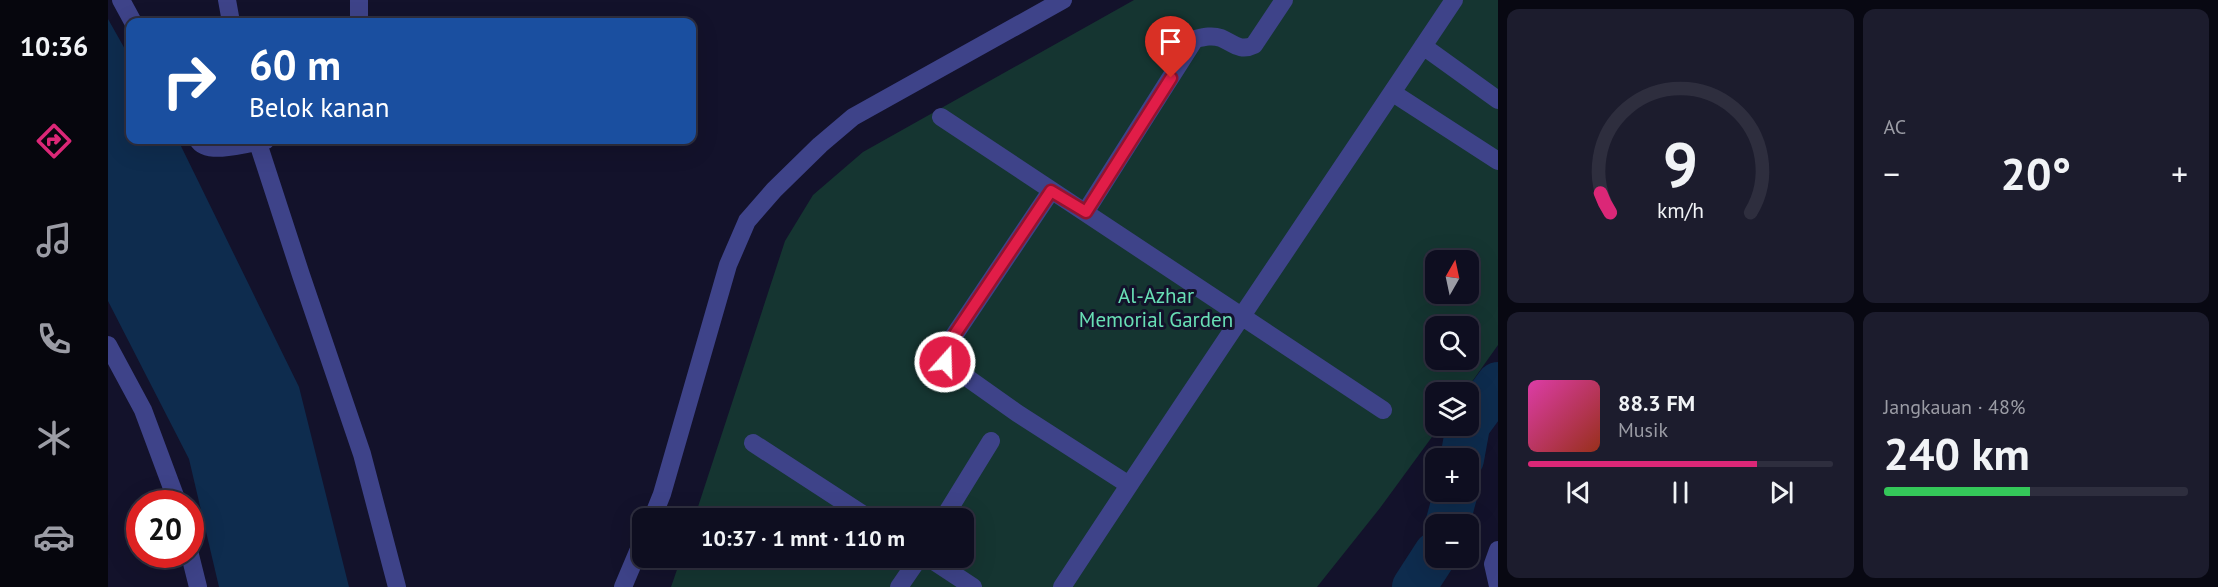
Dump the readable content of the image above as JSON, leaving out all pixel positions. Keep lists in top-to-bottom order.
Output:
{
  "parks": ["Al-Azhar Memorial Garden"],
  "north": "top",
  "page": {
    "tabs": "10:36",
    "tile": [
      "AC",
      ["Jangkauan · 48%", "240 km"]
    ],
    "turn": ["60 m", "Belok kanan"],
    "heat": ["−", "20°", "+"],
    "map_buttons": ["+", "−"],
    "song": ["88.3 FM", "Musik"],
    "limit": "20",
    "trip": "10:37 · 1 mnt · 110 m",
    "gauge": ["9", "km/h"]
  }
}
